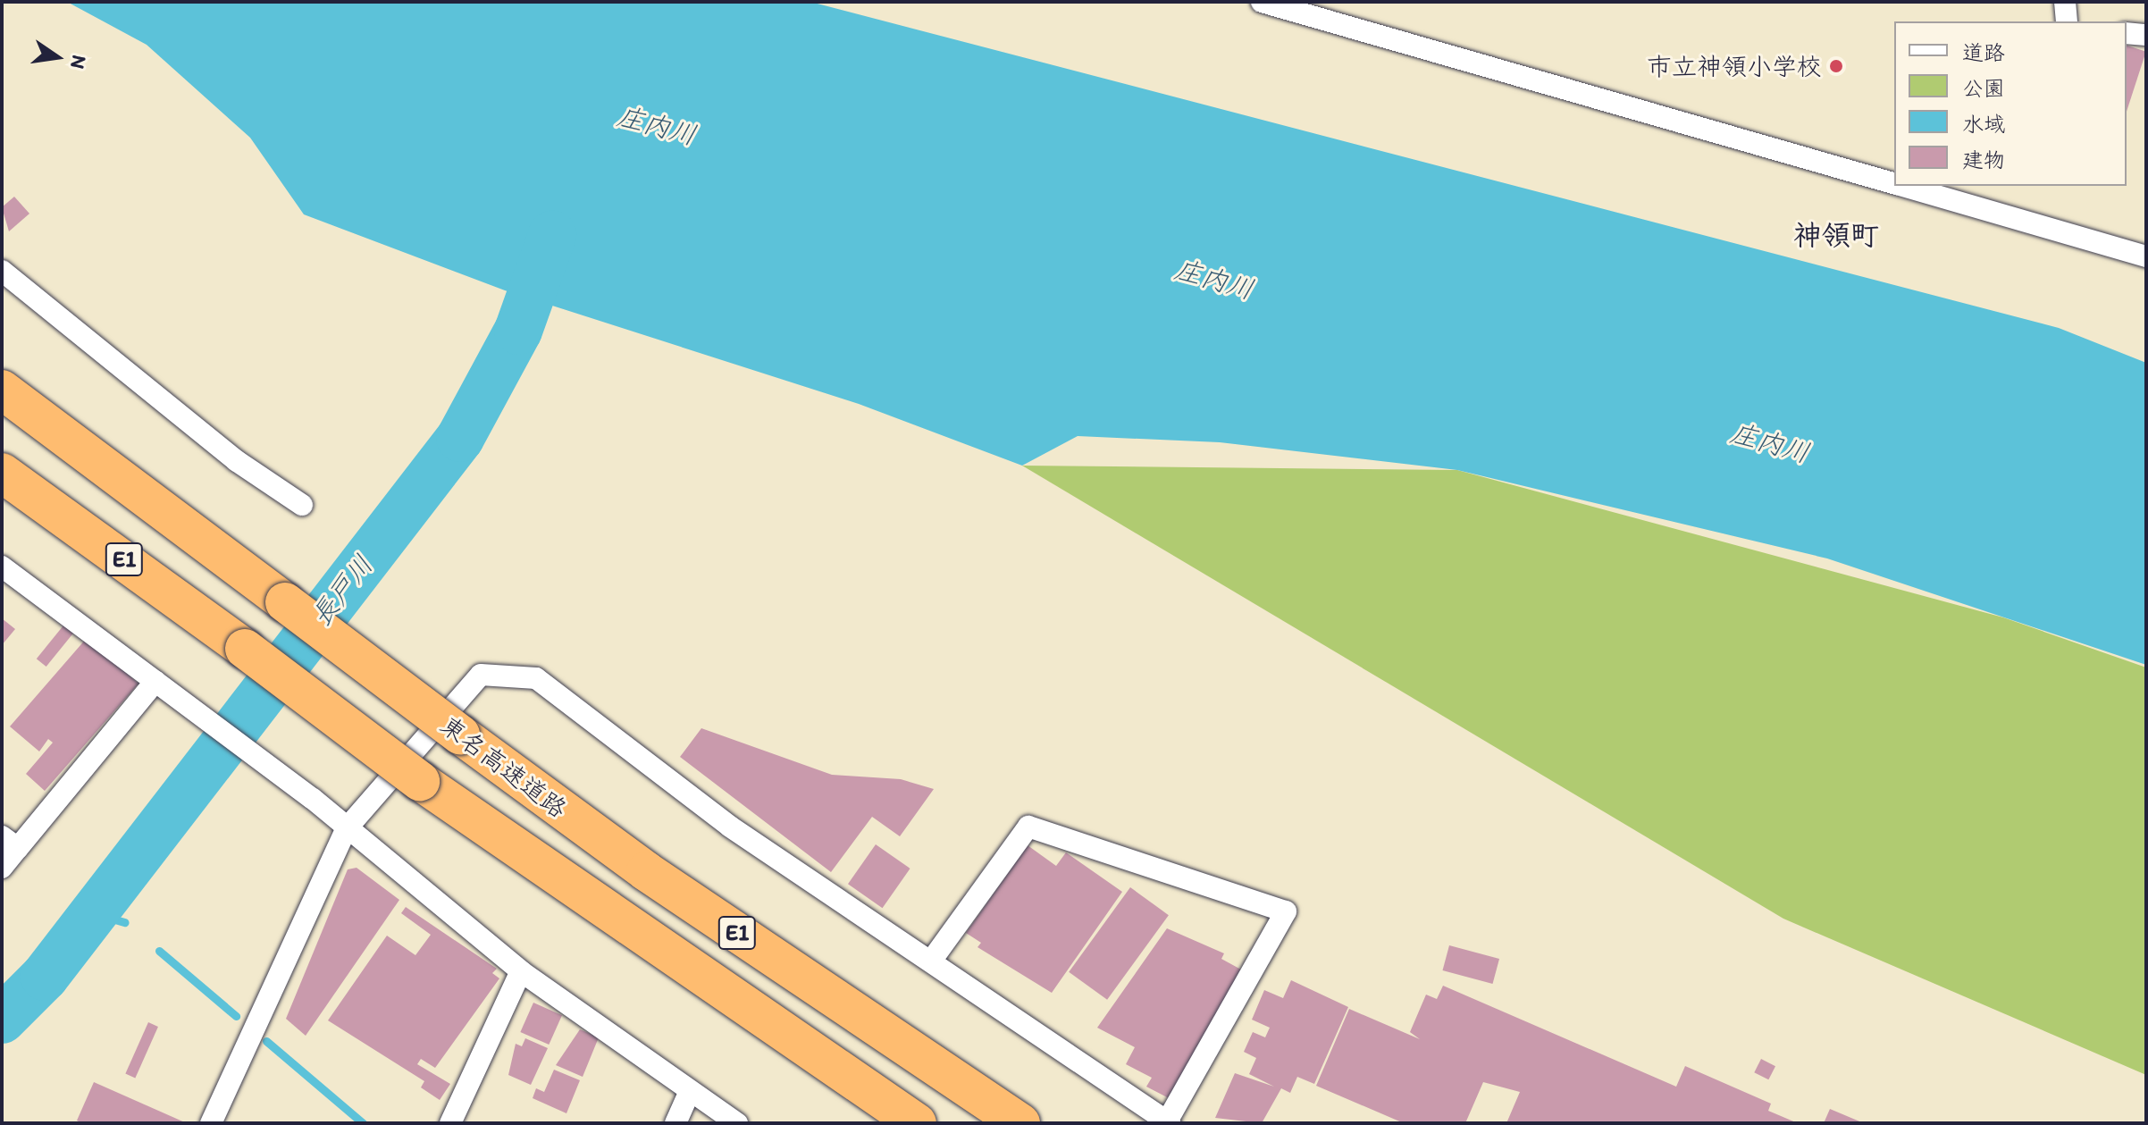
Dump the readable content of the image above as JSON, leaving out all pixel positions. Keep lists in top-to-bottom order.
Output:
{
  "streets": {
    "highway": ["E1", "東名高速道路"]
  },
  "districts": ["神領町"],
  "water": ["庄内川", "長戸川"],
  "places": ["市立神領小学校"],
  "legend": [
    "道路",
    "公園",
    "水域",
    "建物"
  ],
  "north": "right"
}
